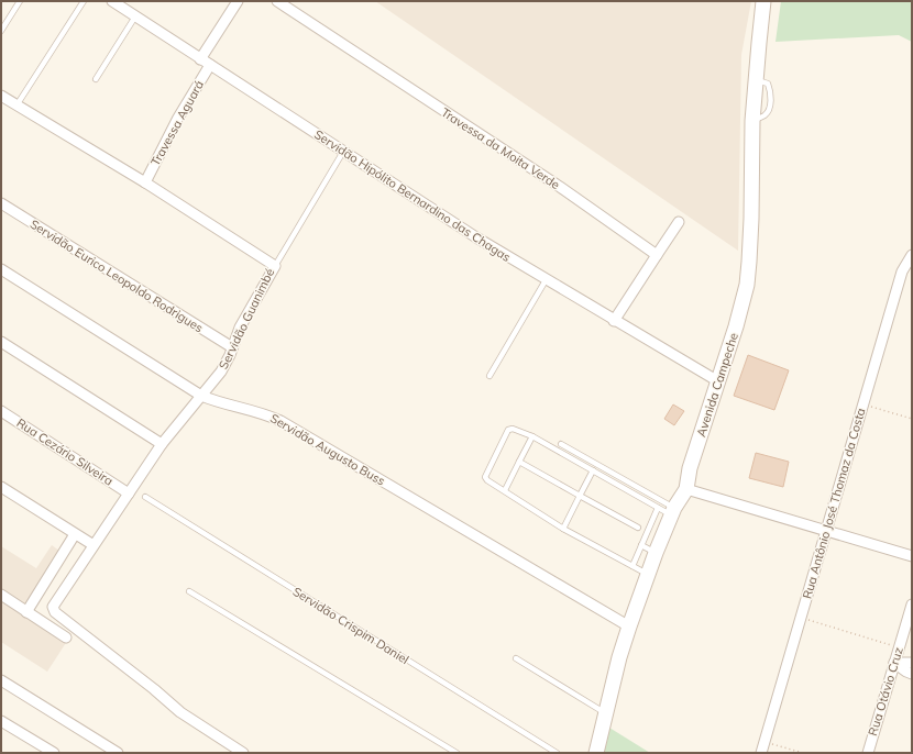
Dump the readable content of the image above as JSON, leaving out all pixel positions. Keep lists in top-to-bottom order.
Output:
{
  "streets": {
    "main road": ["Avenida Campeche"],
    "street": [
      "Travessa Aguará",
      "Travessa da Moita Verde",
      "Servidão Hipólito Bernardino das Chagas",
      "Servidão Eurico Leopoldo Rodrigues",
      "Servidão Guanimbé",
      "Servidão Augusto Buss",
      "Rua Cezário Silveira",
      "Rua Antônio José Thomaz da Costa",
      "Rua Otávio Cruz"
    ],
    "lane": ["Servidão Crispim Daniel"]
  },
  "crossings": [
    ["Travessa Aguará", "Servidão Hipólito Bernardino das Chagas"],
    ["Travessa Aguará", "Servidão Guanimbé"],
    ["Servidão Hipólito Bernardino das Chagas", "Avenida Campeche"],
    ["Servidão Eurico Leopoldo Rodrigues", "Servidão Guanimbé"],
    ["Servidão Guanimbé", "Servidão Augusto Buss"],
    ["Servidão Guanimbé", "Rua Cezário Silveira"],
    ["Avenida Campeche", "Servidão Augusto Buss"]
  ]
}
